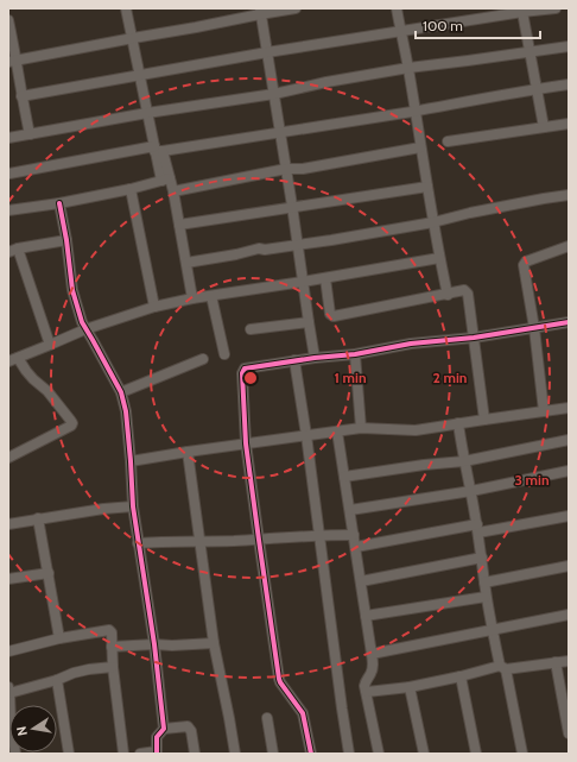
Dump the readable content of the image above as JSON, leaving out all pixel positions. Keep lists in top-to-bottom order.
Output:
{
  "scale_bar": "100 m",
  "north": "left",
  "rings": ["1 min", "2 min", "3 min"]
}
